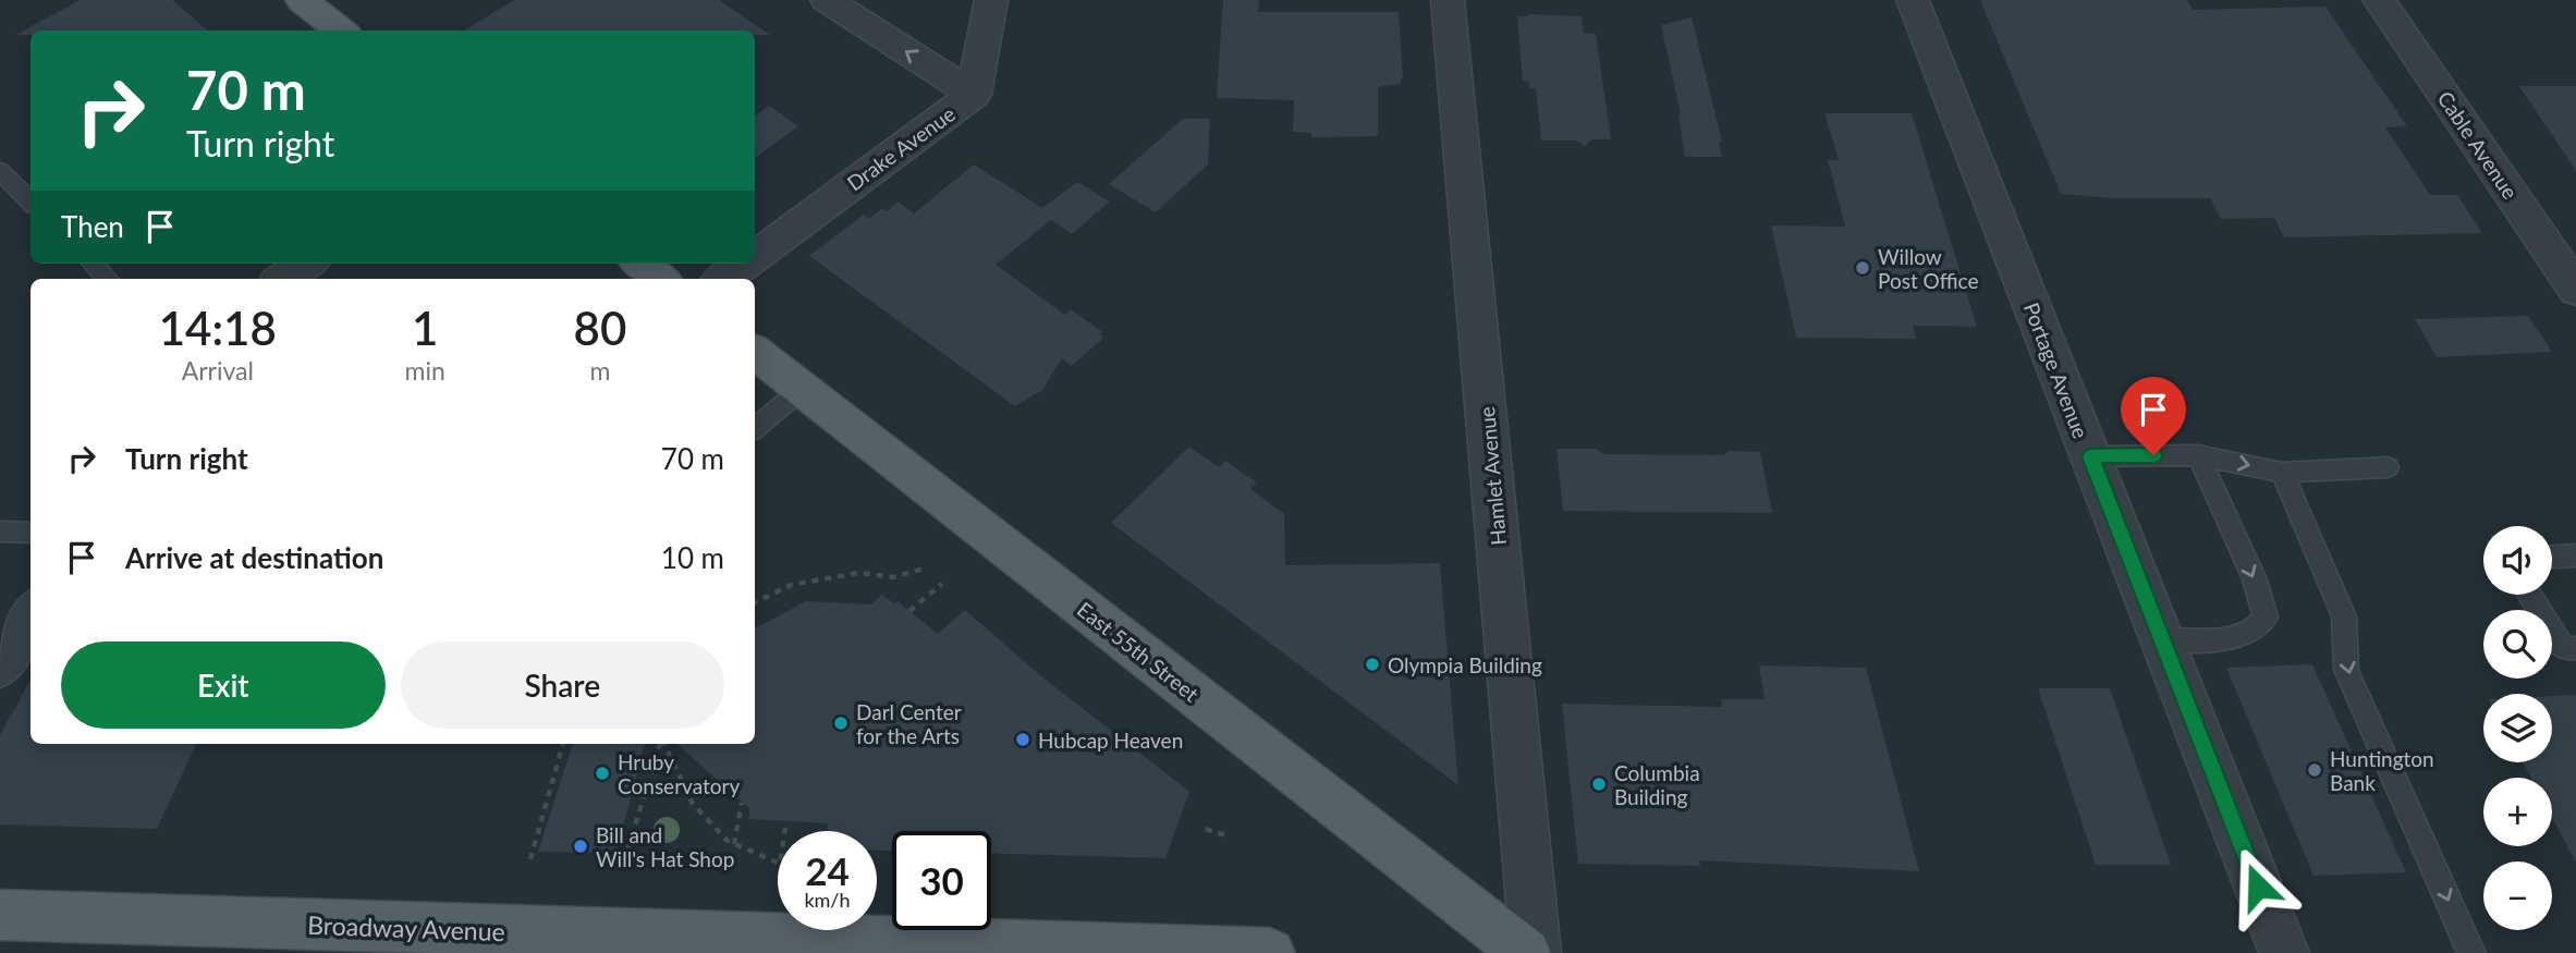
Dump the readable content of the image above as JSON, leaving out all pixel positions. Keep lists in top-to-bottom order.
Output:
{
  "streets": {
    "main road": ["East 55th Street", "Broadway Avenue"],
    "street": [
      "Cable Avenue",
      "Drake Avenue",
      "Portage Avenue",
      "Hamlet Avenue"
    ]
  },
  "places": [
    "Willow Post Office",
    "Olympia Building",
    "Darl Center for the Arts",
    "Hubcap Heaven",
    "Huntington Bank",
    "Hruby Conservatory",
    "Columbia Building",
    "Bill and Will's Hat Shop"
  ],
  "page": {
    "turn": ["70 m", "Turn right"],
    "then": "Then",
    "eta": [
      "14:18",
      "Arrival",
      "1",
      "min",
      "80",
      "m"
    ],
    "list": [
      {
        "name": "Turn right",
        "value": "70 m"
      },
      {
        "name": "Arrive at destination",
        "value": "10 m"
      }
    ],
    "map_buttons": ["+", "−"],
    "buttons": ["Exit", "Share"],
    "speed": "24 km/h",
    "limit": "30"
  }
}
